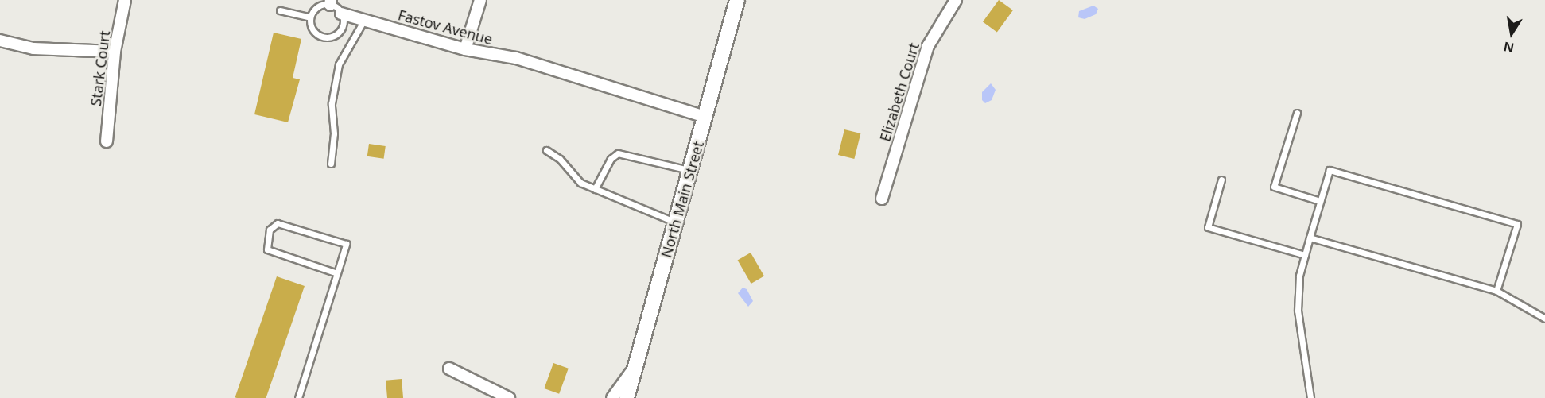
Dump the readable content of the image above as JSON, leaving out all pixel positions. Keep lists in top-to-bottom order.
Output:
{
  "streets": {
    "main road": ["North Main Street"],
    "street": ["Fastov Avenue", "Stark Court", "Elizabeth Court"]
  },
  "crossings": [
    ["Fastov Avenue", "North Main Street"]
  ],
  "north": "bottom"
}
